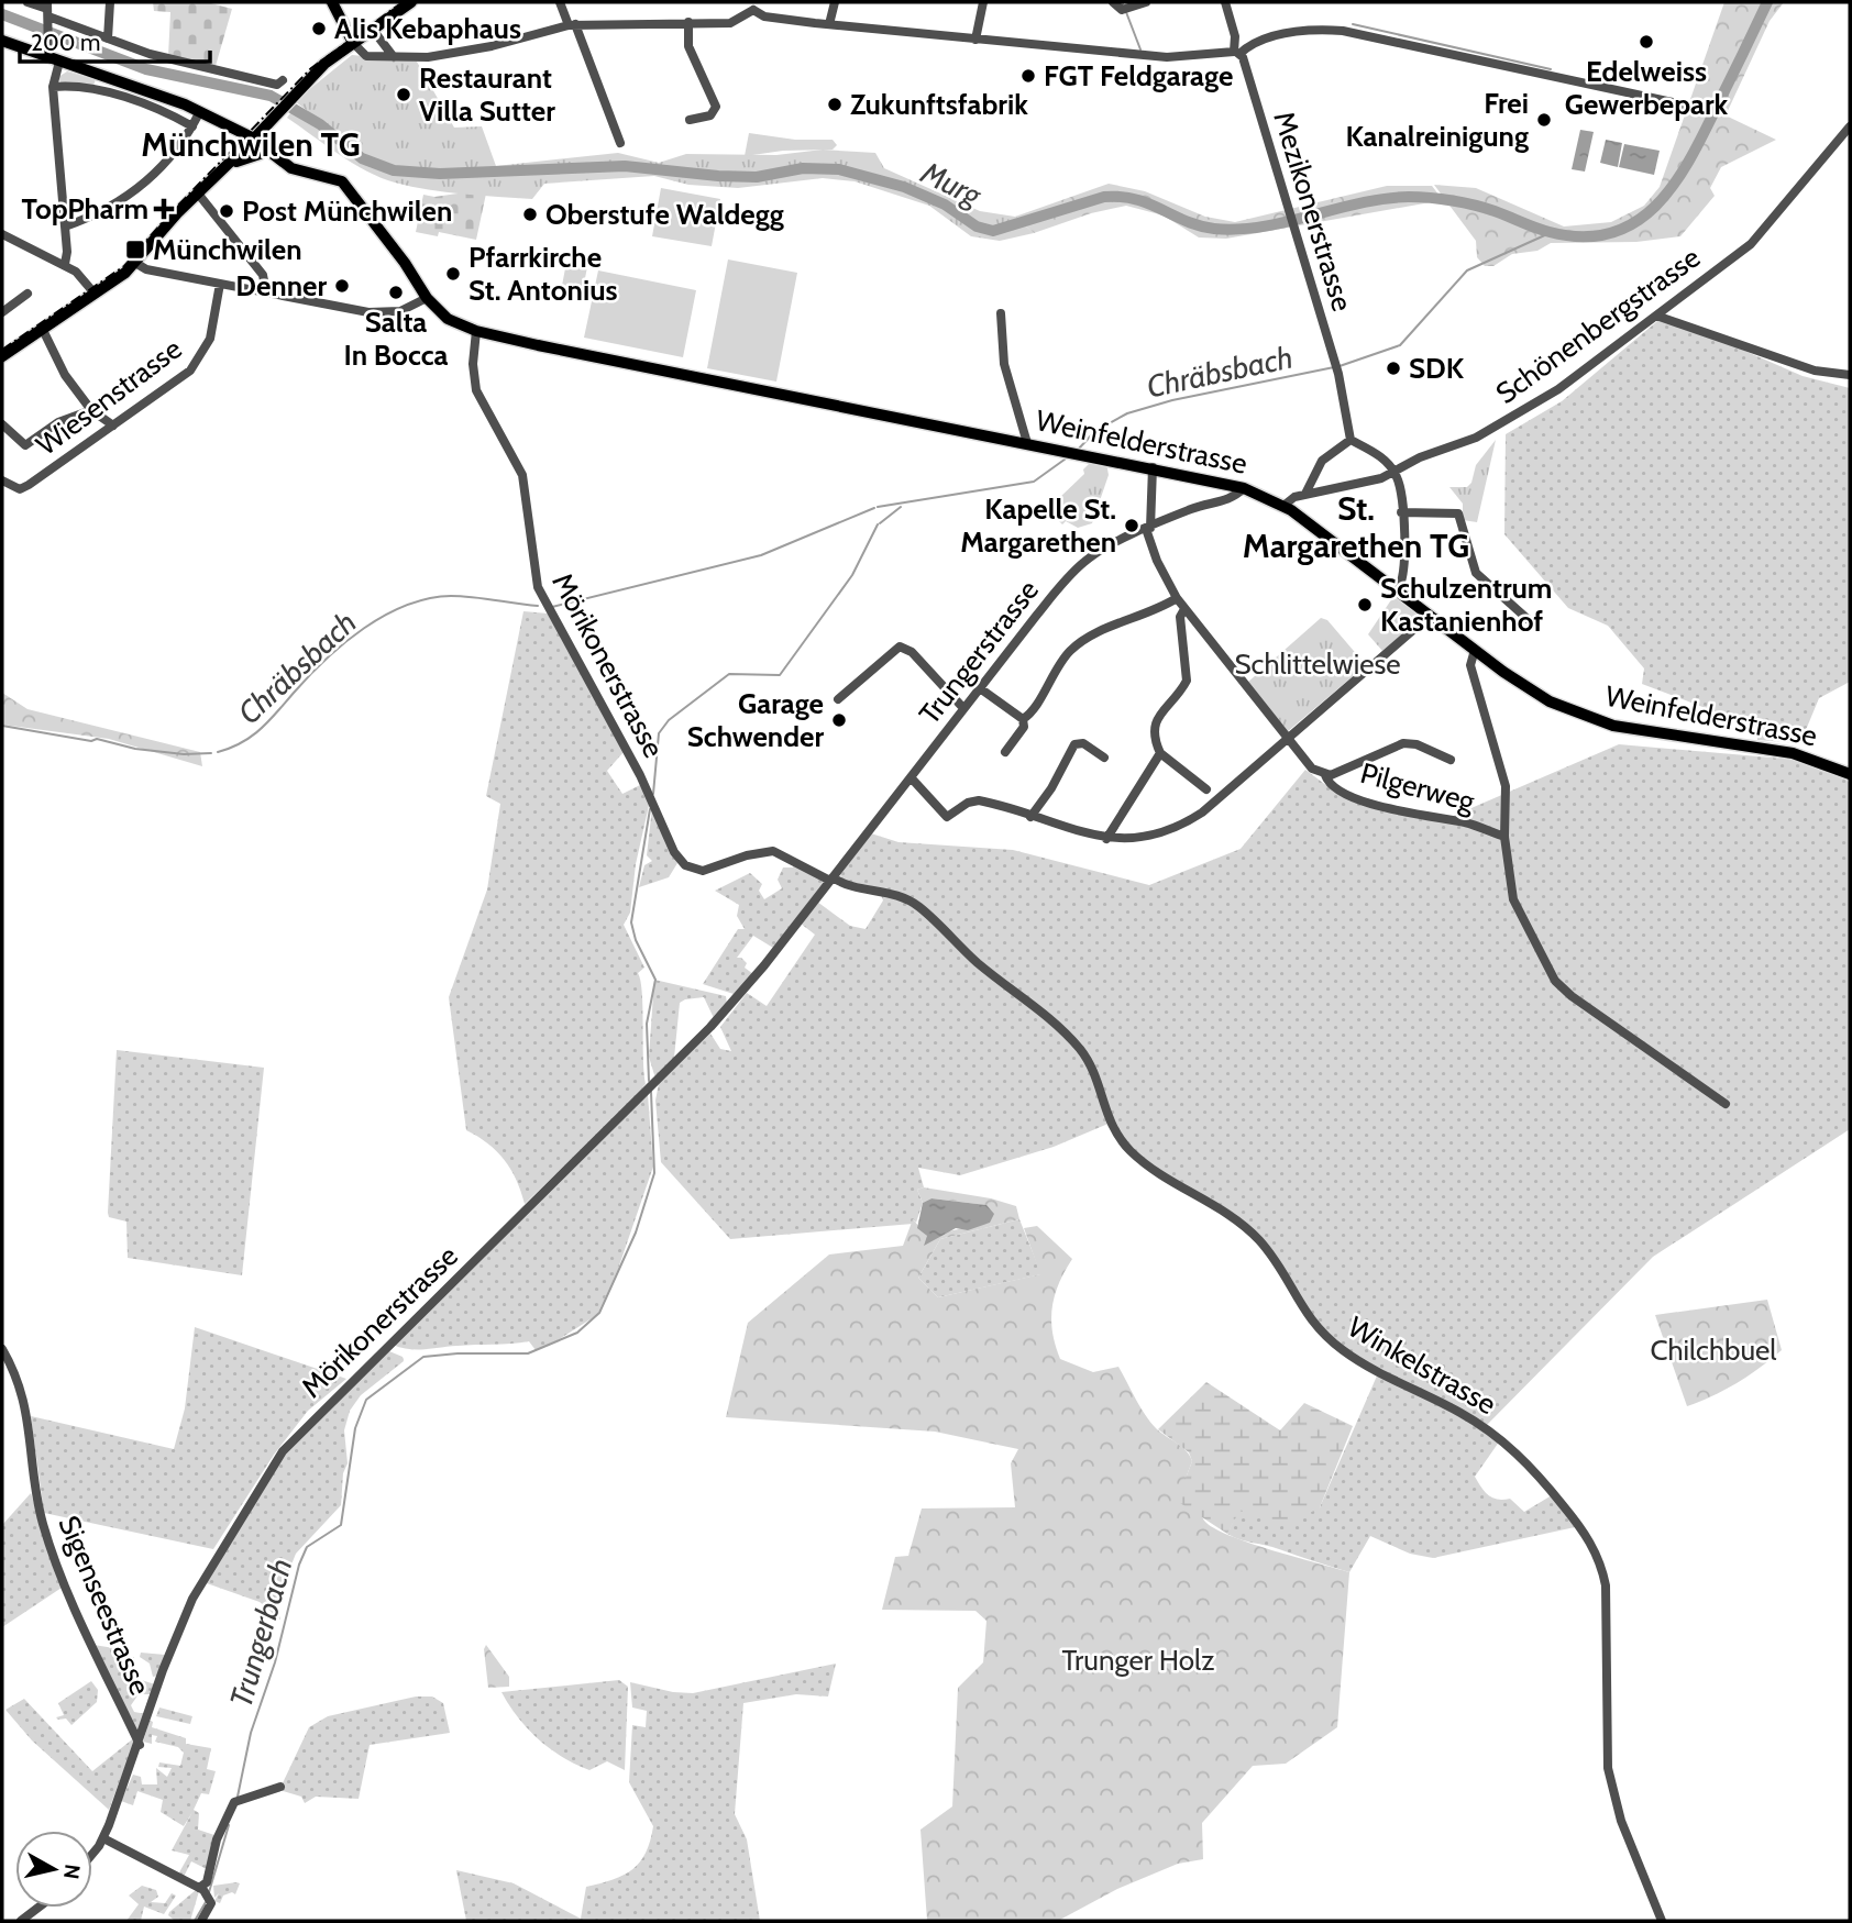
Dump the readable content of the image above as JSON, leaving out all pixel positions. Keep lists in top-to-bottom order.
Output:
{
  "streets": {
    "main road": ["Weinfelderstrasse"],
    "street": [
      "Mezikonerstrasse",
      "Schönenbergstrasse",
      "Wiesenstrasse",
      "Trungerstrasse",
      "Mörikonerstrasse",
      "Pilgerweg",
      "Winkelstrasse",
      "Sigenseestrasse"
    ]
  },
  "crossings": [
    ["Schönenbergstrasse", "Weinfelderstrasse"],
    ["Weinfelderstrasse", "Trungerstrasse"],
    ["Weinfelderstrasse", "Mörikonerstrasse"],
    ["Trungerstrasse", "Mörikonerstrasse"],
    ["Trungerstrasse", "Pilgerweg"],
    ["Mörikonerstrasse", "Winkelstrasse"],
    ["Mörikonerstrasse", "Sigenseestrasse"]
  ],
  "districts": ["Münchwilen TG", "St. Margarethen TG"],
  "water": ["Murg", "Chräbsbach", "Trungerbach"],
  "parks": ["Schlittelwiese", "Chilchbuel", "Trunger Holz"],
  "places": {
    "other": [
      "Alis Kebaphaus",
      "Edelweiss Gewerbepark",
      "FGT Feldgarage",
      "Restaurant Villa Sutter",
      "Zukunftsfabrik",
      "Frei Kanalreinigung",
      "Post Münchwilen",
      "Oberstufe Waldegg",
      "Pfarrkirche St. Antonius",
      "Denner",
      "Salta In Bocca",
      "SDK",
      "Kapelle St. Margarethen",
      "Schulzentrum Kastanienhof",
      "Garage Schwender"
    ],
    "health": ["TopPharm"],
    "transit": ["Münchwilen"]
  },
  "scale_bar": "200 m",
  "north": "right"
}
